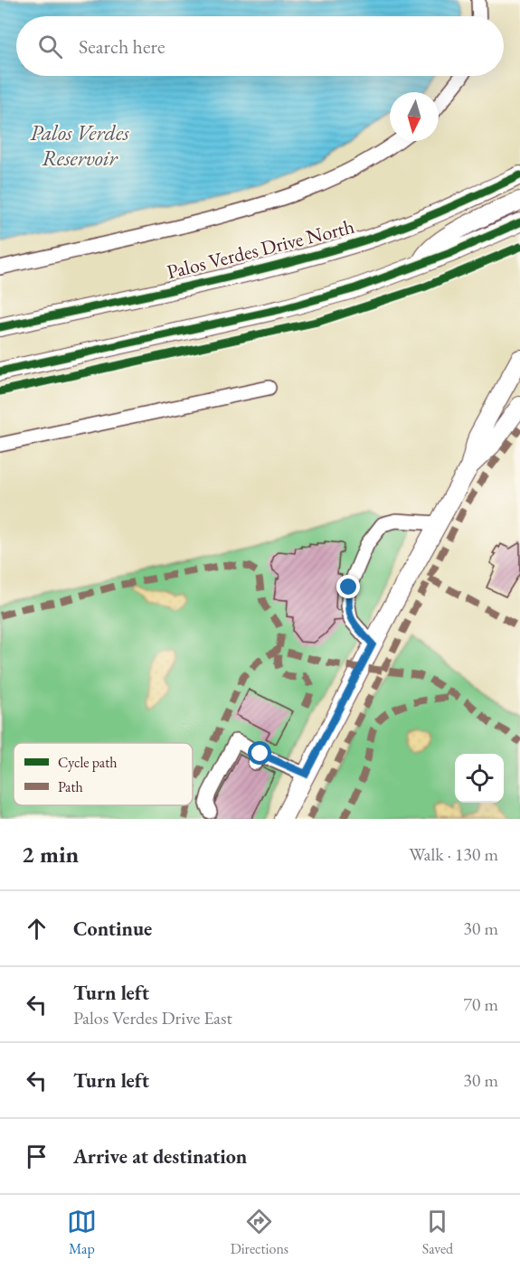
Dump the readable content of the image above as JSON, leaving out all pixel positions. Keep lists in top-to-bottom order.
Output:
{
  "streets": {
    "main road": ["Palos Verdes Drive North"]
  },
  "water": ["Palos Verdes Reservoir"],
  "legend": ["Cycle path", "Path"],
  "north": "bottom",
  "page": {
    "search": "Search here",
    "heading": ["2 min", "Walk · 130 m"],
    "list": [
      ["Continue", "30 m"],
      ["Turn left", "Palos Verdes Drive East", "70 m"],
      ["Turn left", "30 m"],
      "Arrive at destination"
    ],
    "nav": ["Map", "Directions", "Saved"]
  }
}
